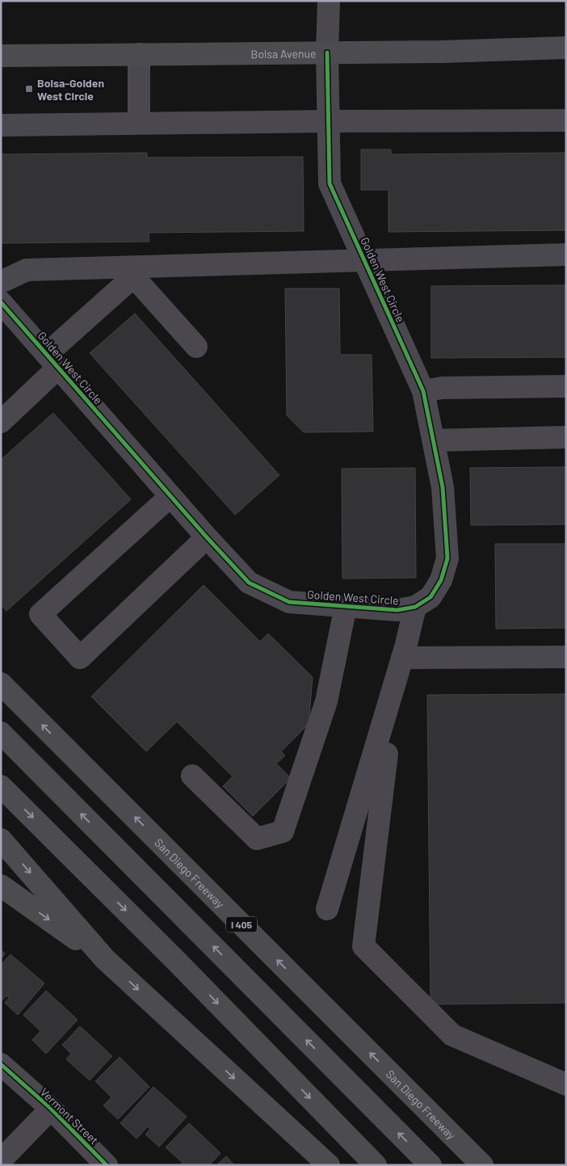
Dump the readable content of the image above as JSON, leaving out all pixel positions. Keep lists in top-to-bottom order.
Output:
{
  "streets": {
    "highway": ["San Diego Freeway", "I 405"],
    "main road": ["Bolsa Avenue"],
    "street": ["Golden West Circle", "Vermont Street"]
  },
  "crossings": [
    ["Bolsa Avenue", "Golden West Circle"]
  ],
  "places": {
    "transit": ["Bolsa-Golden West Circle"]
  }
}
